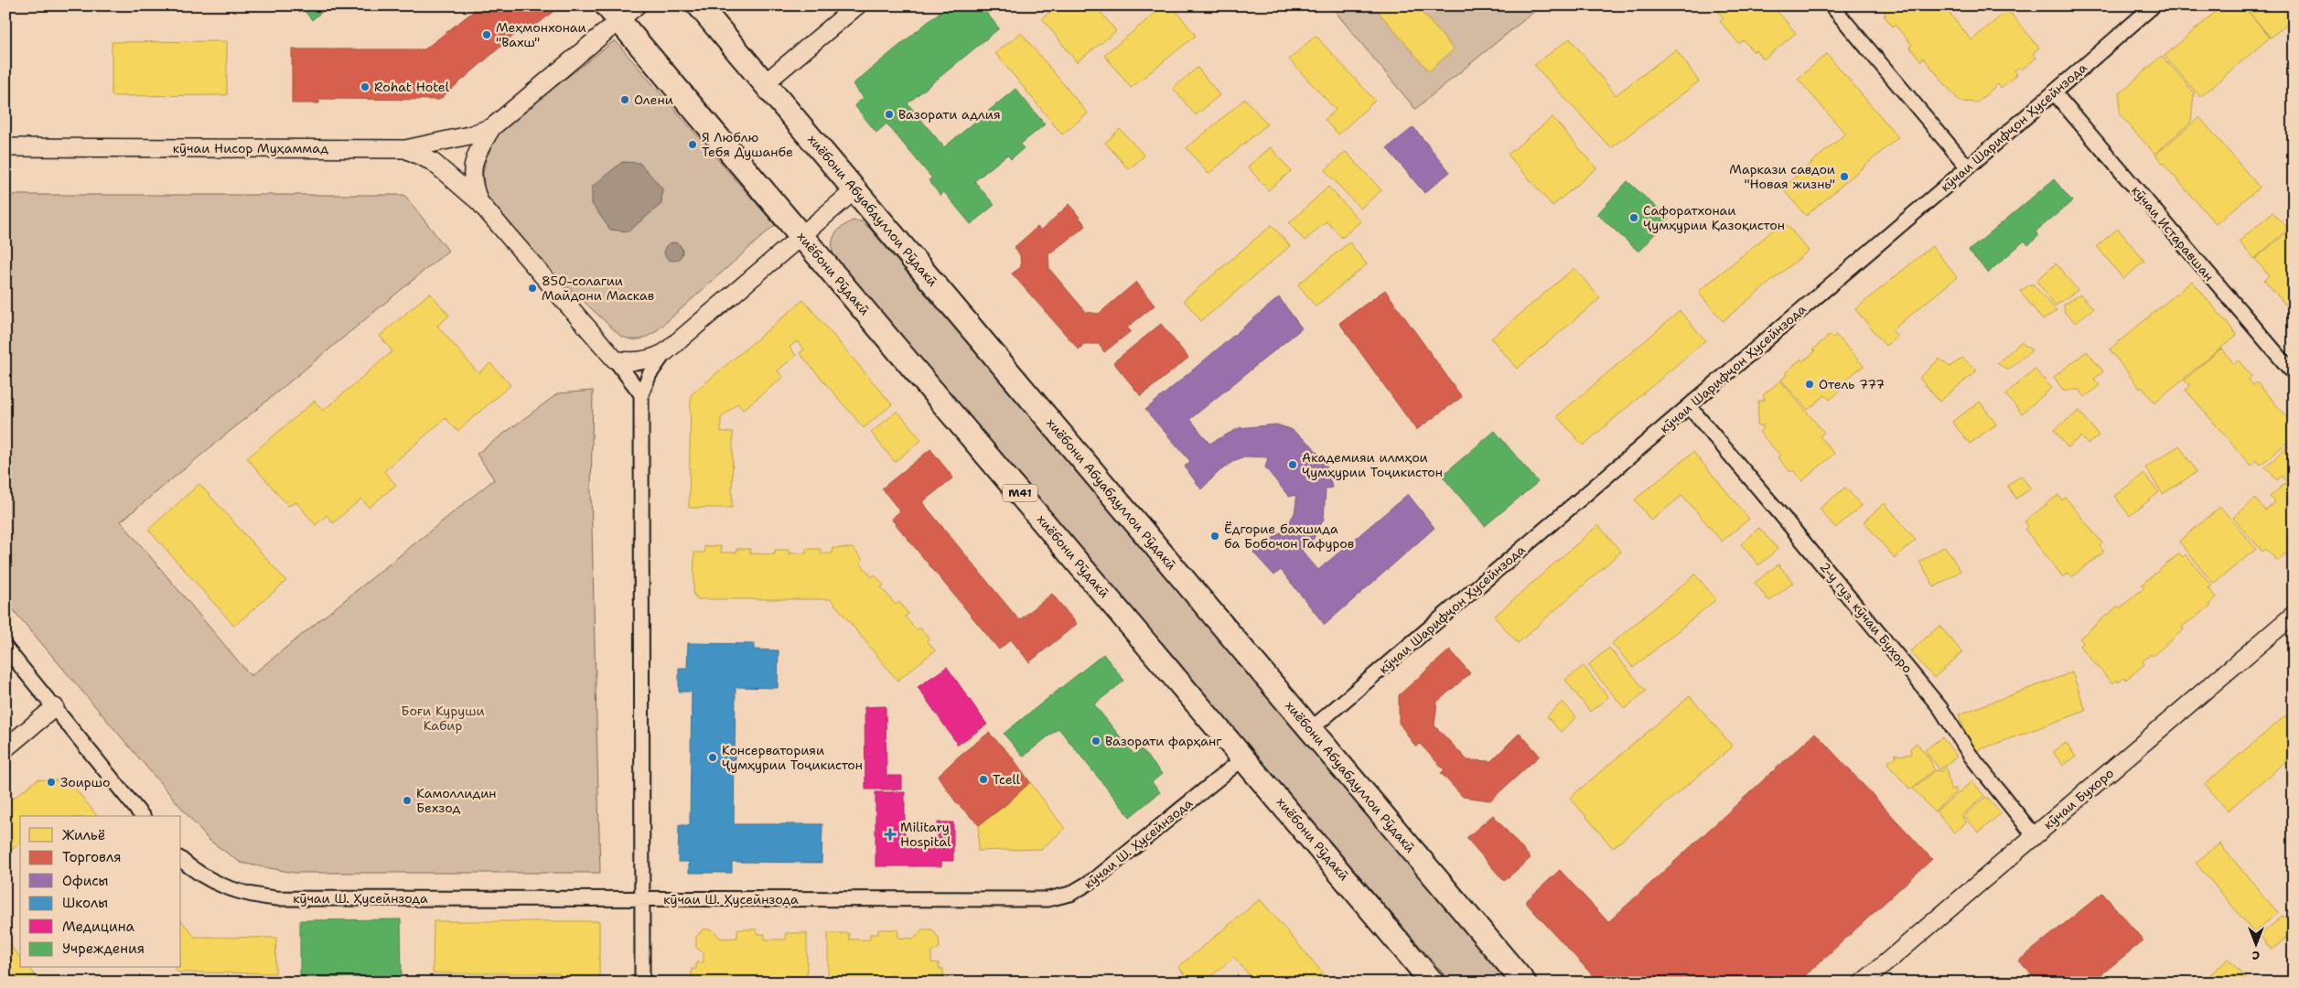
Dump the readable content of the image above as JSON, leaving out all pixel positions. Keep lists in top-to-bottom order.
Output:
{
  "streets": {
    "highway": ["хиёбони Абуабдуллои Рӯдакӣ", "хиёбони Рӯдакӣ", "M41"],
    "street": [
      "кӯчаи Шарифҷон Ҳусейнзода",
      "кӯчаи Нисор Муҳаммад",
      "кӯчаи Истаравшан",
      "2-у гуз. кӯчаи Бухоро",
      "кӯчаи Бухоро",
      "кӯчаи Ш. Ҳусейнзода"
    ]
  },
  "crossings": [
    ["кӯчаи Шарифҷон Ҳусейнзода", "хиёбони Абуабдуллои Рӯдакӣ"],
    ["кӯчаи Шарифҷон Ҳусейнзода", "кӯчаи Истаравшан"],
    ["кӯчаи Шарифҷон Ҳусейнзода", "2-у гуз. кӯчаи Бухоро"],
    ["кӯчаи Нисор Муҳаммад", "хиёбони Рӯдакӣ"],
    ["хиёбони Рӯдакӣ", "кӯчаи Ш. Ҳусейнзода"],
    ["2-у гуз. кӯчаи Бухоро", "кӯчаи Бухоро"]
  ],
  "parks": ["Боғи Куруши Кабир"],
  "places": {
    "other": [
      "Меҳмонхонаи \"Вахш\"",
      "Rohat Hotel",
      "Олени",
      "Вазорати адлия",
      "Я Люблю Тебя Душанбе",
      "Маркази савдои \"Новая жизнь\"",
      "Сафоратхонаи Ҷумҳурии Қазоқистон",
      "850-солагии Майдони Маскав",
      "Отель 777",
      "Академияи илмҳои Ҷумҳурии Тоҷикистон",
      "Ёдгорие бахшида ба Бобочон Гафуров",
      "Вазорати фарҳанг",
      "Консерваторияи Ҷумҳурии Тоҷикистон",
      "Tcell",
      "Зоиршо",
      "Камоллидин Бехзод"
    ],
    "health": ["Military Hospital"]
  },
  "legend": [
    "Жильё",
    "Торговля",
    "Офисы",
    "Школы",
    "Медицина",
    "Учреждения"
  ],
  "north": "bottom"
}
